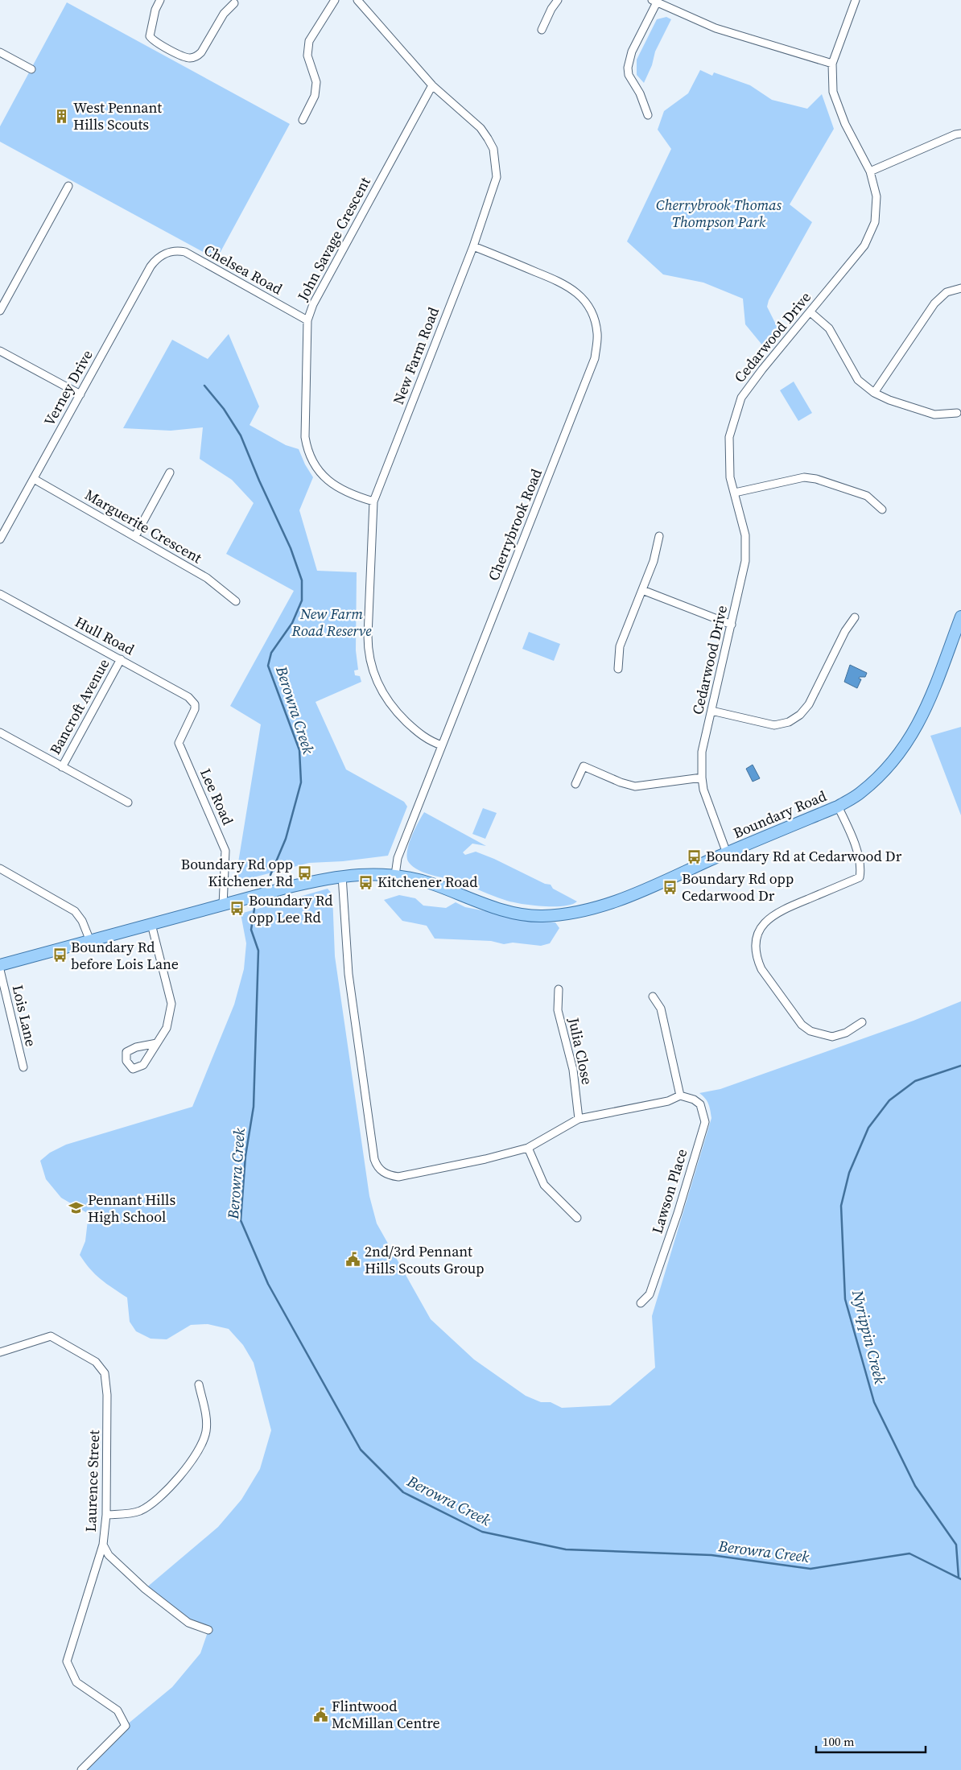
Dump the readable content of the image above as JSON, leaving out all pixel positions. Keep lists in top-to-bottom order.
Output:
{
  "streets": {
    "main road": ["Boundary Road"],
    "street": [
      "John Savage Crescent",
      "Chelsea Road",
      "Cedarwood Drive",
      "New Farm Road",
      "Verney Drive",
      "Cherrybrook Road",
      "Marguerite Crescent",
      "Hull Road",
      "Bancroft Avenue",
      "Lee Road",
      "Lois Lane",
      "Julia Close",
      "Lawson Place",
      "Laurence Street"
    ]
  },
  "crossings": [
    ["John Savage Crescent", "Chelsea Road"],
    ["John Savage Crescent", "New Farm Road"],
    ["Chelsea Road", "Verney Drive"],
    ["Cedarwood Drive", "Boundary Road"],
    ["New Farm Road", "Cherrybrook Road"],
    ["Verney Drive", "Marguerite Crescent"],
    ["Cherrybrook Road", "Boundary Road"],
    ["Hull Road", "Bancroft Avenue"],
    ["Hull Road", "Lee Road"],
    ["Lee Road", "Boundary Road"]
  ],
  "water": ["Berowra Creek", "Nyrippin Creek"],
  "parks": ["Cherrybrook Thomas Thompson Park", "New Farm Road Reserve"],
  "places": {
    "building": ["West Pennant Hills Scouts"],
    "bus stop": [
      "Boundary Rd at Cedarwood Dr",
      "Boundary Rd opp Kitchener Rd",
      "Kitchener Road",
      "Boundary Rd opp Cedarwood Dr",
      "Boundary Rd opp Lee Rd",
      "Boundary Rd before Lois Lane"
    ],
    "school or university": ["Pennant Hills High School"],
    "public building": ["2nd/3rd Pennant Hills Scouts Group", "Flintwood McMillan Centre"]
  },
  "scale_bar": "100 m"
}
